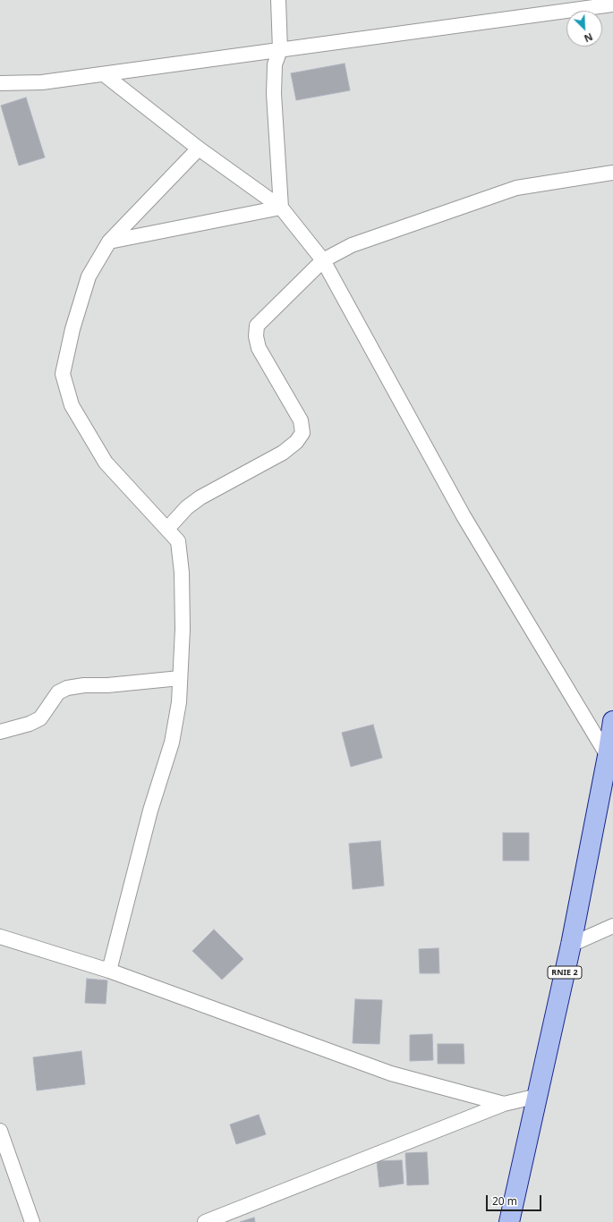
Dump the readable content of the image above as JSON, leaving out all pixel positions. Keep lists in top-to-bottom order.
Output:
{
  "streets": {
    "main road": ["RNIE 2"]
  },
  "scale_bar": "20 m",
  "north": "bottom right"
}
